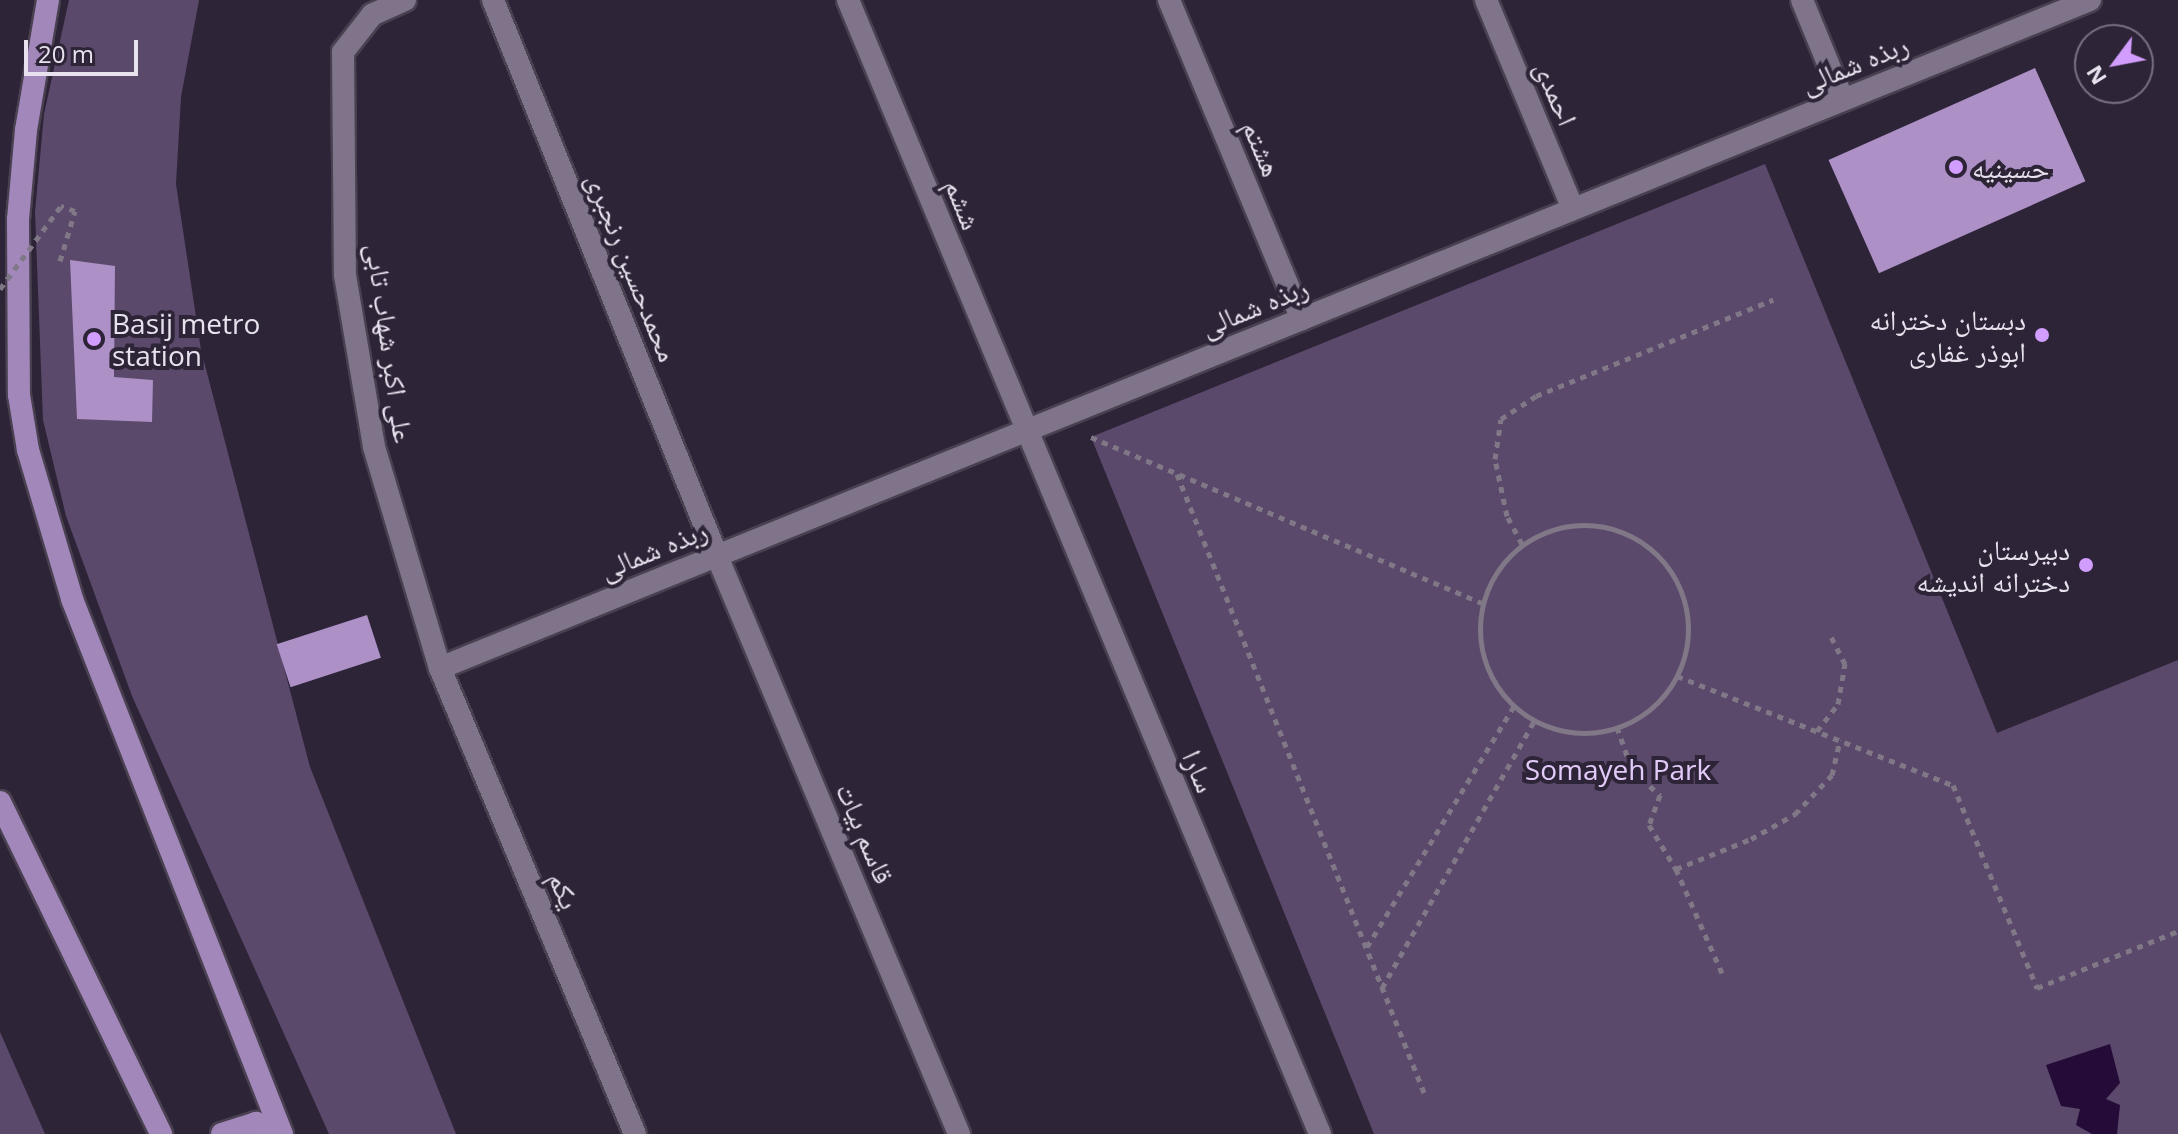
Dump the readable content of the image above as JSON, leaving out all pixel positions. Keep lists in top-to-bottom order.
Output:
{
  "streets": {
    "street": [
      "ربذه شمالی",
      "احمدی",
      "هشتم",
      "ششم",
      "محمدحسین رنجبری",
      "علی اکبر شهاب تابی",
      "سارا",
      "قاسم بیات",
      "یکم"
    ]
  },
  "crossings": [
    ["ربذه شمالی", "احمدی"],
    ["ربذه شمالی", "هشتم"],
    ["ربذه شمالی", "ششم"],
    ["ربذه شمالی", "محمدحسین رنجبری"],
    ["ربذه شمالی", "علی اکبر شهاب تابی"],
    ["ربذه شمالی", "سارا"],
    ["ربذه شمالی", "قاسم بیات"],
    ["ربذه شمالی", "یکم"],
    ["ششم", "سارا"],
    ["محمدحسین رنجبری", "قاسم بیات"],
    ["علی اکبر شهاب تابی", "یکم"]
  ],
  "parks": ["Somayeh Park"],
  "places": [
    "حسینیه",
    "دبستان دخترانه ابوذر غفاری",
    "Basij metro station",
    "دبیرستان دخترانه اندیشه"
  ],
  "scale_bar": "20 m",
  "north": "bottom left"
}
